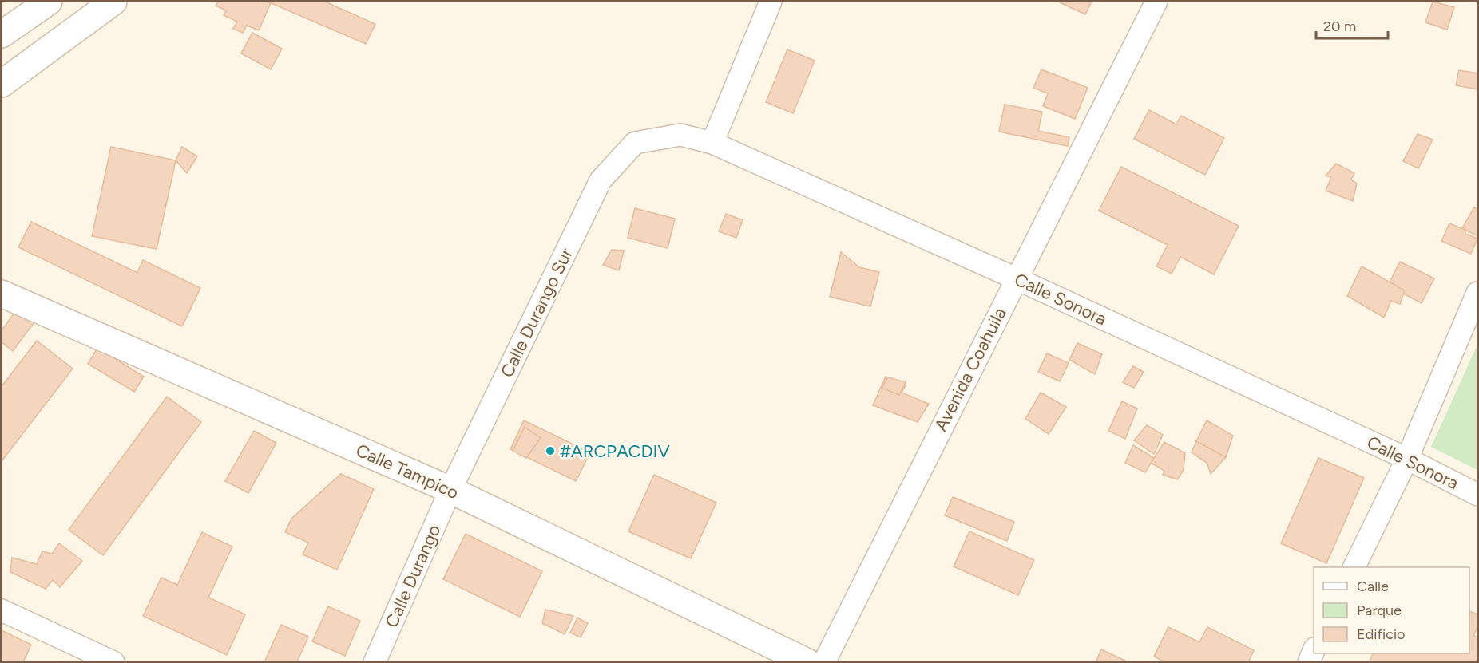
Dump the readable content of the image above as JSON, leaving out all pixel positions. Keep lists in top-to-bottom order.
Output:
{
  "streets": {
    "street": [
      "Calle Sonora",
      "Calle Durango Sur",
      "Avenida Coahuila",
      "Calle Tampico",
      "Calle Durango"
    ]
  },
  "crossings": [
    ["Calle Sonora", "Calle Durango Sur"],
    ["Calle Sonora", "Avenida Coahuila"],
    ["Calle Durango Sur", "Calle Tampico"],
    ["Calle Durango Sur", "Calle Durango"],
    ["Calle Tampico", "Calle Durango"]
  ],
  "places": ["#ARCPACDIV"],
  "legend": ["Calle", "Parque", "Edificio"],
  "scale_bar": "20 m"
}
